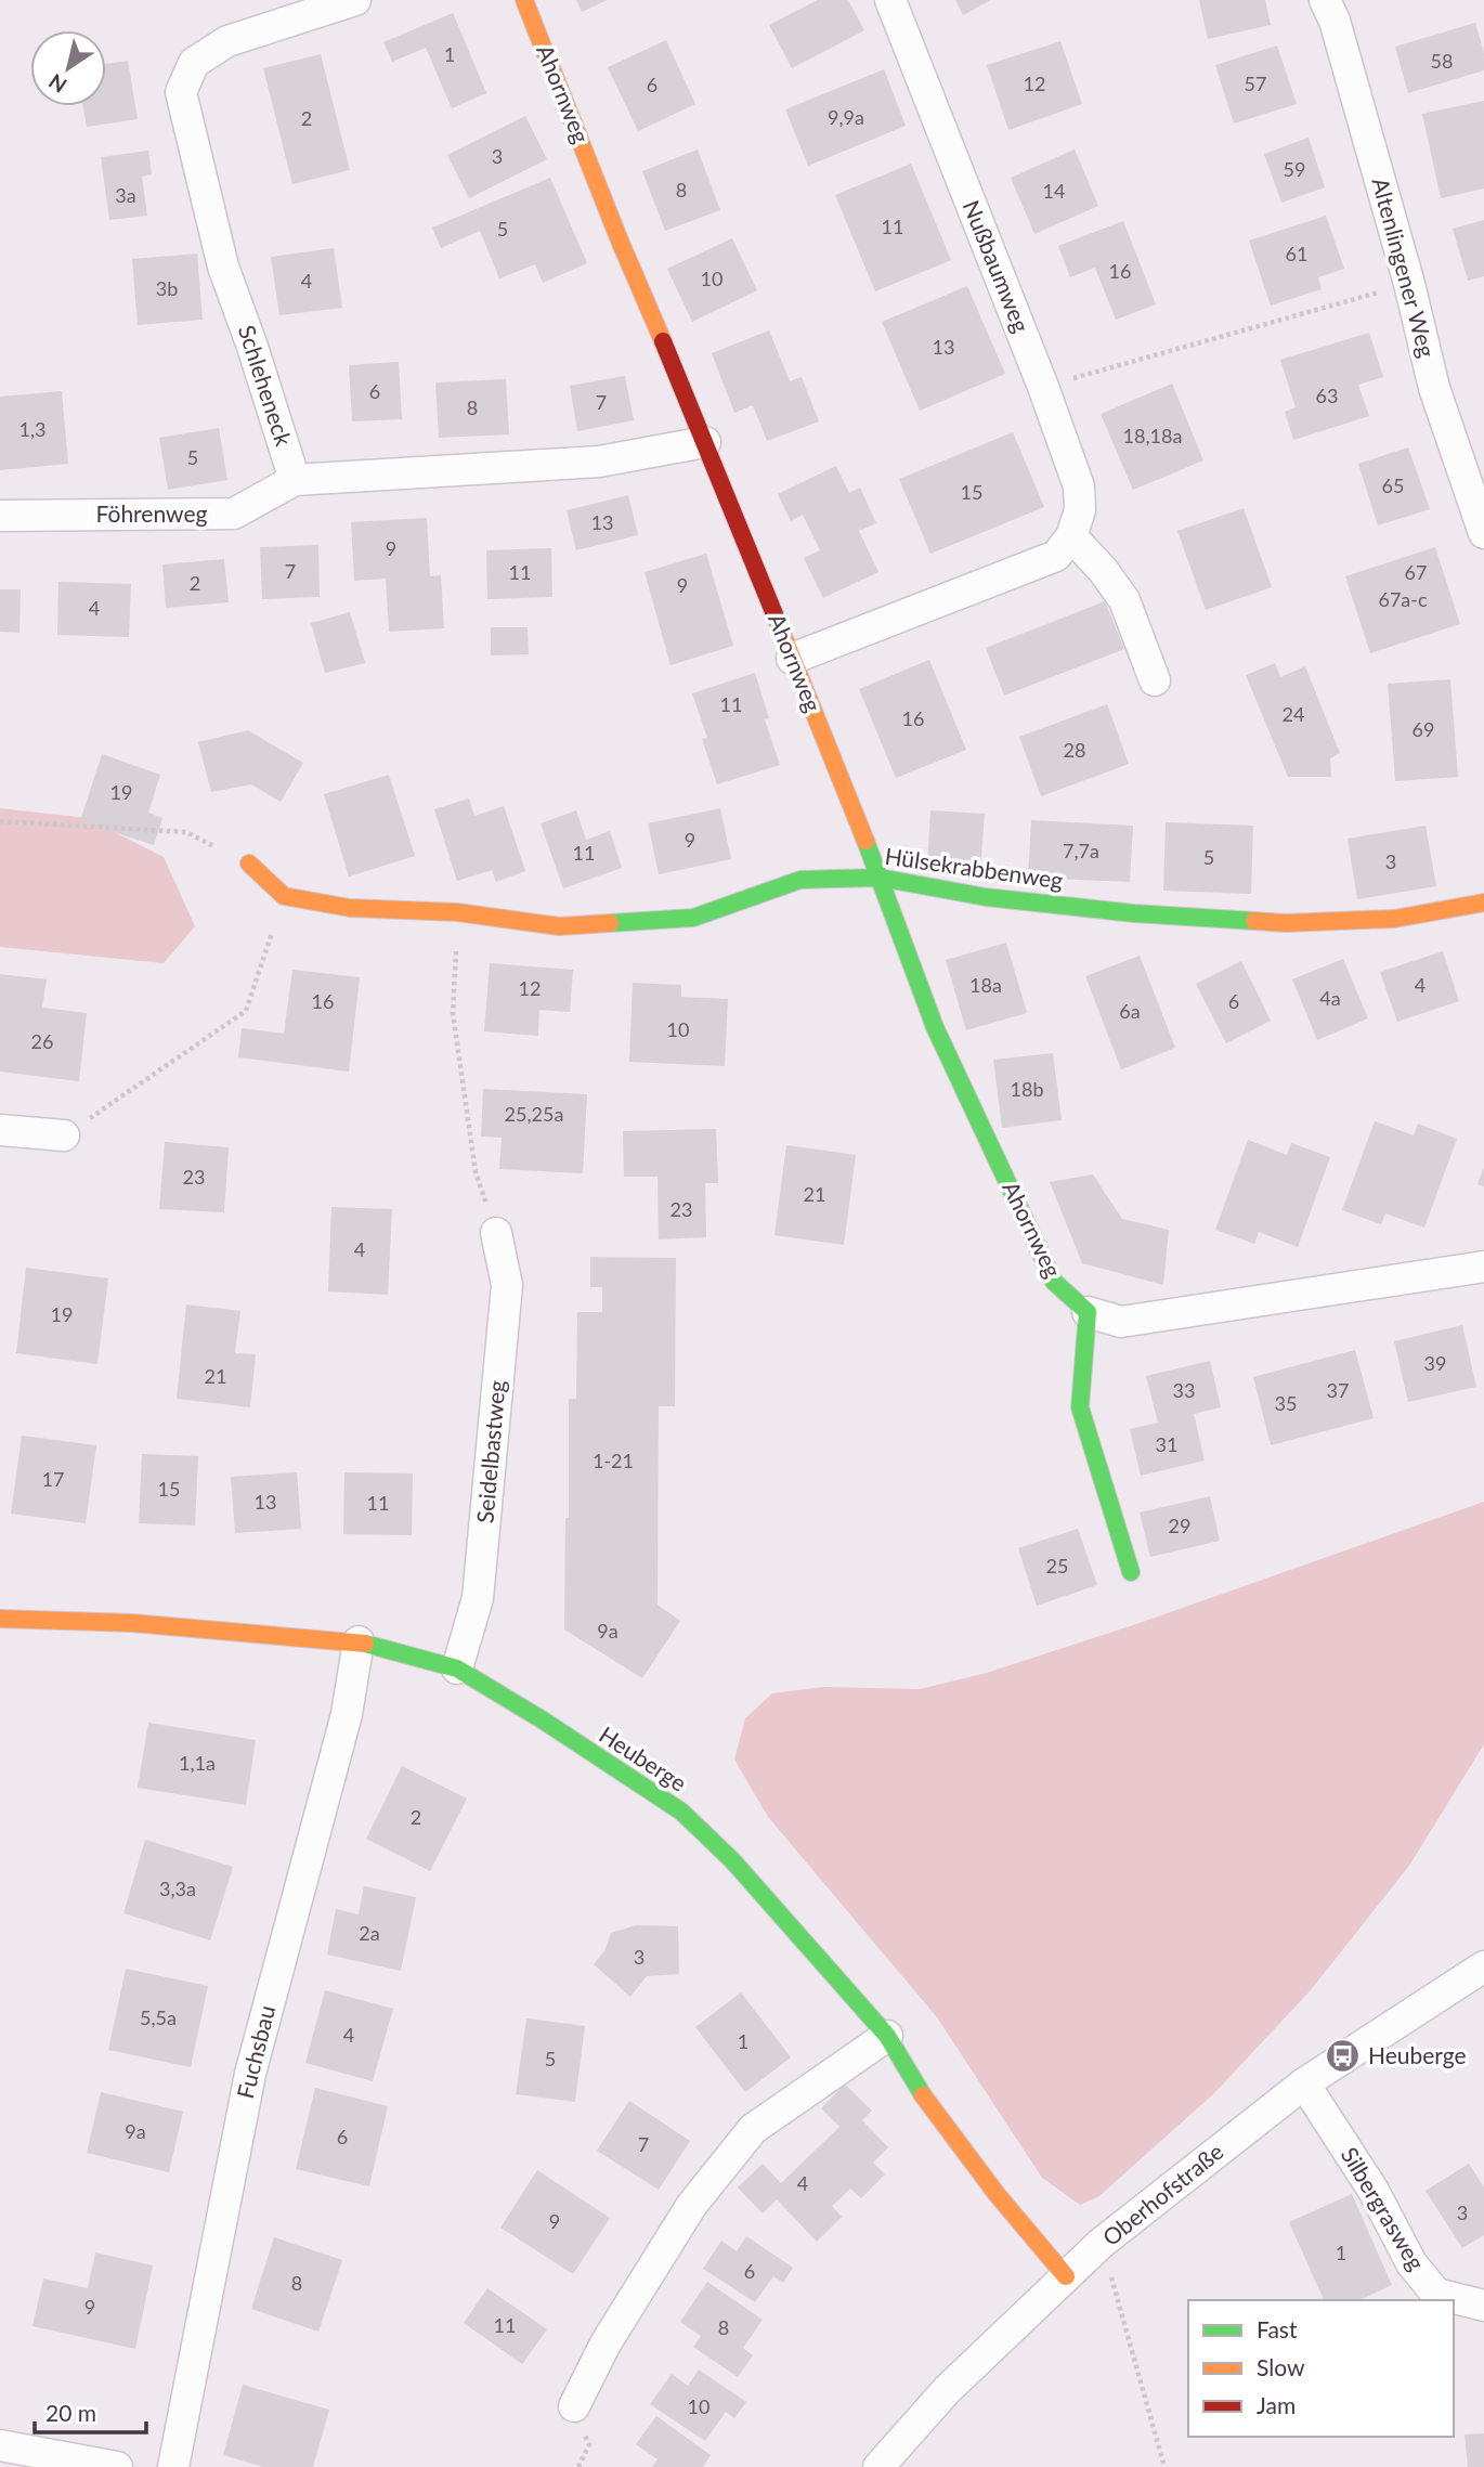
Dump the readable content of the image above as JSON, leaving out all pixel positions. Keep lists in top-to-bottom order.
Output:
{
  "streets": {
    "street": [
      "Ahornweg",
      "Nußbaumweg",
      "Altenlingener Weg",
      "Schleheneck",
      "Föhrenweg",
      "Hülsekrabbenweg",
      "Seidelbastweg",
      "Heuberge",
      "Fuchsbau",
      "Oberhofstraße",
      "Silbergrasweg"
    ]
  },
  "crossings": [
    ["Ahornweg", "Hülsekrabbenweg"],
    ["Schleheneck", "Föhrenweg"],
    ["Seidelbastweg", "Heuberge"],
    ["Heuberge", "Fuchsbau"],
    ["Heuberge", "Oberhofstraße"],
    ["Oberhofstraße", "Silbergrasweg"]
  ],
  "places": {
    "bus stop": ["Heuberge"]
  },
  "house_numbers": [
    "1",
    "58",
    "12",
    "57",
    "6",
    "9,9a",
    "2",
    "3",
    "59",
    "8",
    "14",
    "3a",
    "11",
    "5",
    "61",
    "16",
    "10",
    "4",
    "3b",
    "13",
    "6",
    "63",
    "7",
    "8",
    "1,3",
    "18,18a",
    "5",
    "65",
    "15",
    "13",
    "9",
    "7",
    "11",
    "67",
    "2",
    "9",
    "67a-c",
    "4",
    "11",
    "24",
    "16",
    "69",
    "28",
    "19",
    "9",
    "7,7a",
    "11",
    "5",
    "3",
    "18a",
    "4",
    "12",
    "4a",
    "16",
    "6",
    "6a",
    "10",
    "26",
    "18b",
    "25,25a",
    "23",
    "21",
    "23",
    "4",
    "19",
    "39",
    "21",
    "33",
    "37",
    "35",
    "31",
    "1-21",
    "17",
    "15",
    "13",
    "11",
    "29",
    "25",
    "9a",
    "1,1a",
    "2",
    "3,3a",
    "2a",
    "3",
    "5,5a",
    "4",
    "1",
    "5",
    "9a",
    "6",
    "7",
    "4",
    "3",
    "9",
    "1",
    "6",
    "8",
    "9",
    "11",
    "8",
    "10"
  ],
  "legend": ["Fast", "Slow", "Jam"],
  "scale_bar": "20 m",
  "north": "bottom left"
}
